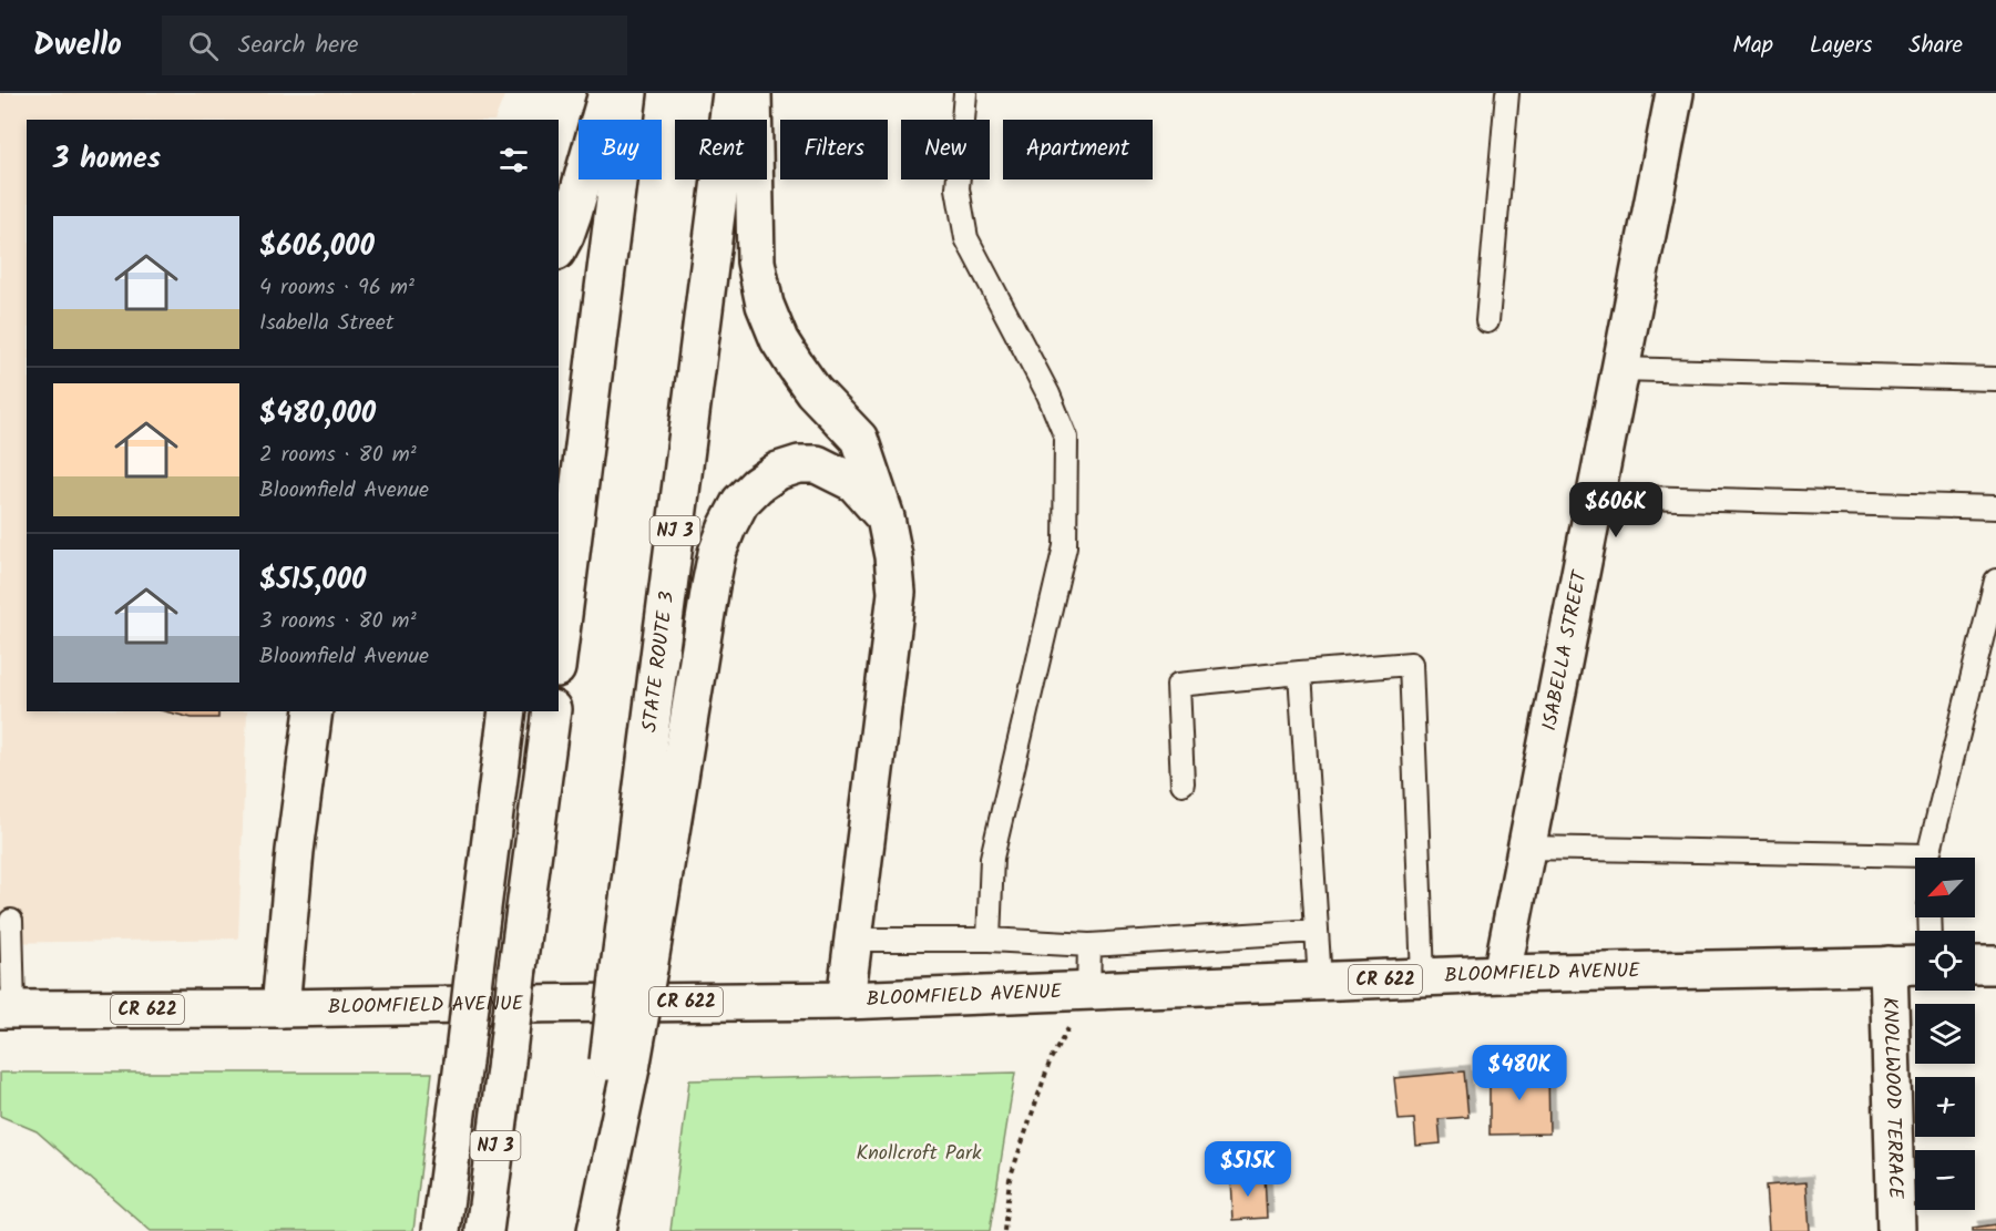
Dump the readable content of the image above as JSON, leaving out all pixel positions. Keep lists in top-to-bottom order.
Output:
{
  "streets": {
    "main road": [
      "NJ 3",
      "ISABELLA STREET",
      "STATE ROUTE 3",
      "BLOOMFIELD AVENUE",
      "CR 622",
      "KNOLLWOOD TERRACE"
    ]
  },
  "crossings": [
    ["ISABELLA STREET", "BLOOMFIELD AVENUE"],
    ["BLOOMFIELD AVENUE", "KNOLLWOOD TERRACE"]
  ],
  "parks": ["Knollcroft Park"],
  "north": "bottom left",
  "page": {
    "header": "Dwello",
    "search": "Search here",
    "nav": ["Map", "Layers", "Share"],
    "chip": [
      "Buy",
      "Rent",
      "Filters",
      "New",
      "Apartment"
    ],
    "heading": "3 homes",
    "list": [
      {
        "name": "$606,000",
        "note": "4 rooms · 96 m² · Isabella Street"
      },
      {
        "name": "$480,000",
        "note": "2 rooms · 80 m² · Bloomfield Avenue"
      },
      {
        "name": "$515,000",
        "note": "3 rooms · 80 m² · Bloomfield Avenue"
      }
    ],
    "price": ["$606K", "$480K", "$515K"],
    "map_buttons": ["+", "−"]
  }
}
